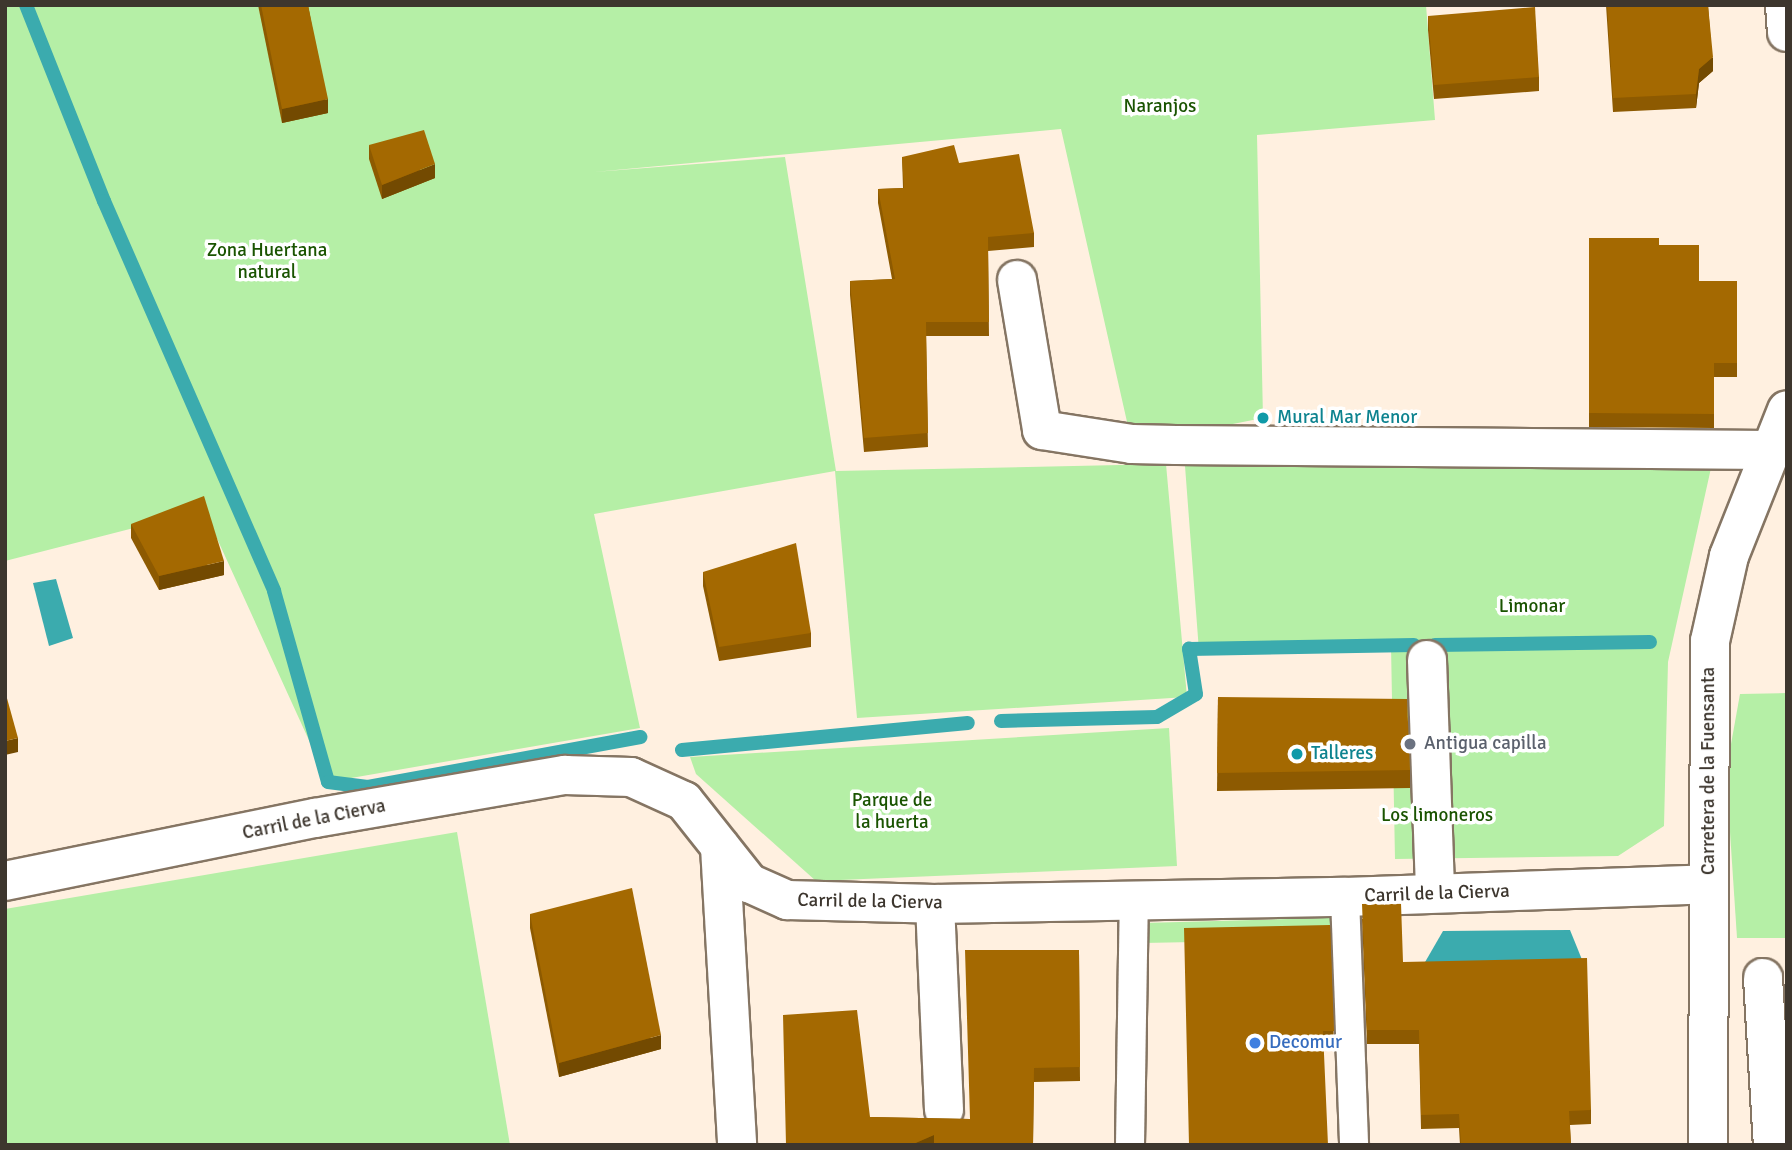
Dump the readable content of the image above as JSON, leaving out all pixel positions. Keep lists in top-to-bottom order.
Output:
{
  "streets": {
    "street": ["Carretera de la Fuensanta", "Carril de la Cierva"]
  },
  "crossings": [
    ["Carretera de la Fuensanta", "Carril de la Cierva"]
  ],
  "parks": [
    "Naranjos",
    "Zona Huertana natural",
    "Limonar",
    "Parque de la huerta",
    "Los limoneros"
  ],
  "places": [
    "Mural Mar Menor",
    "Antigua capilla",
    "Talleres",
    "Decomur"
  ]
}
